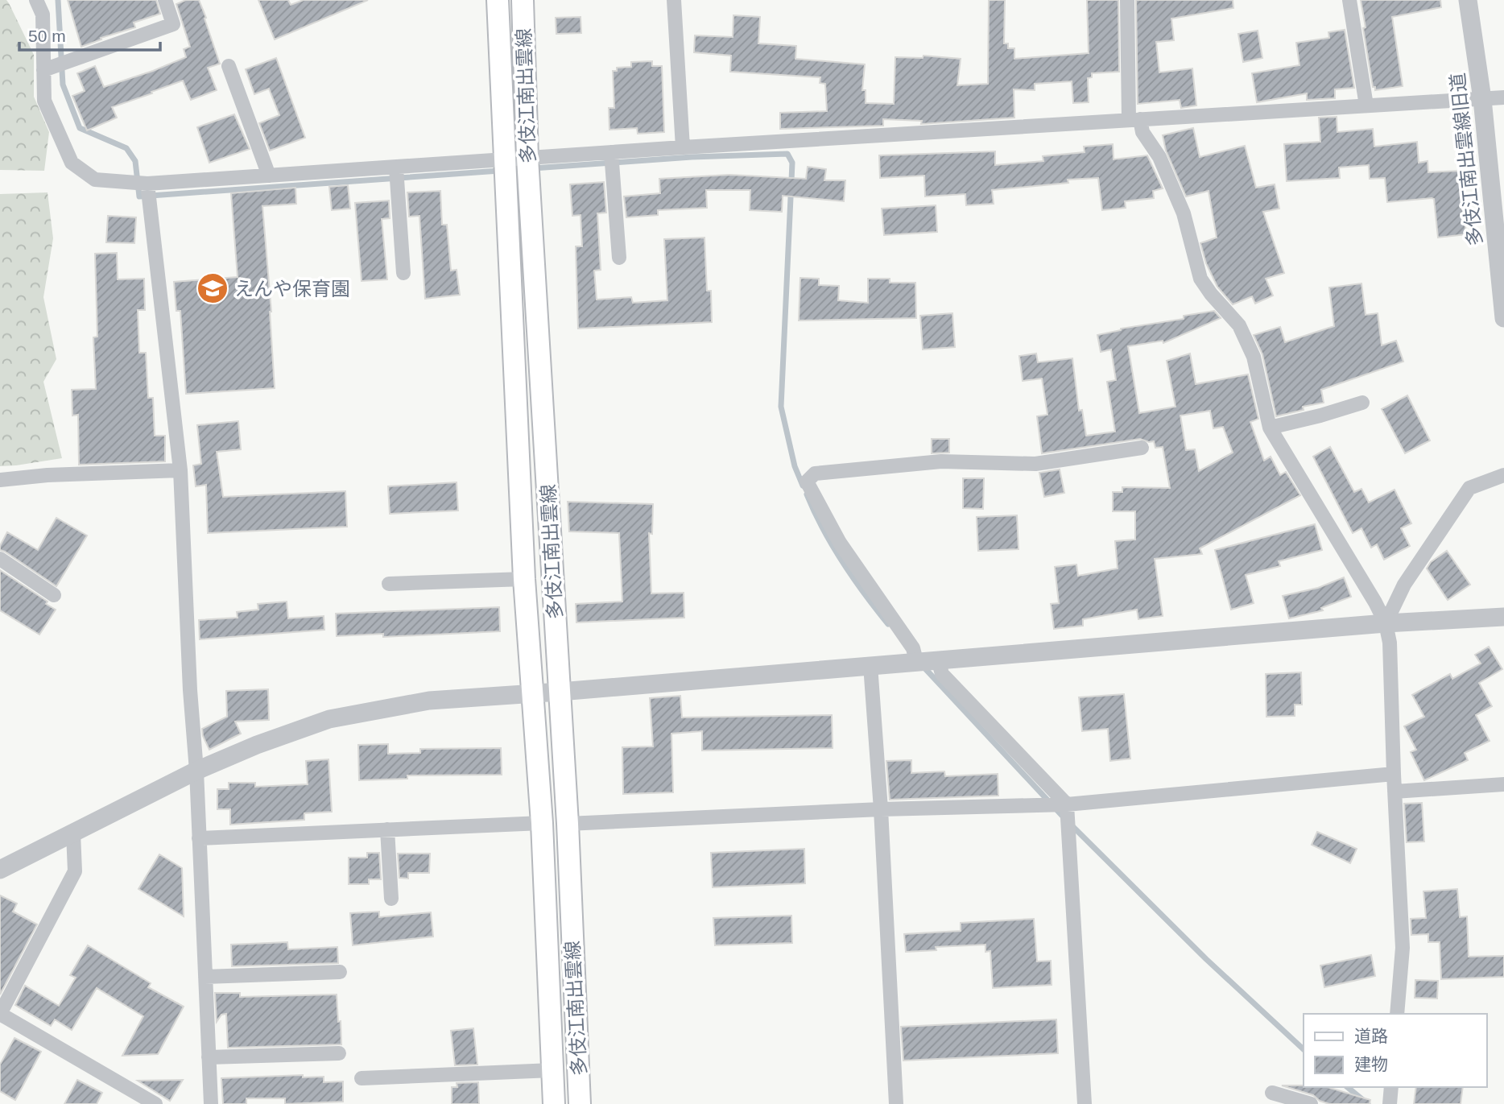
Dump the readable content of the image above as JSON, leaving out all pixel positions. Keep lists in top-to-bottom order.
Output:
{
  "streets": {
    "main road": ["多伎江南出雲線"],
    "street": ["多伎江南出雲線旧道"]
  },
  "places": {
    "school or university": ["えんや保育園"]
  },
  "legend": ["道路", "建物"],
  "scale_bar": "50 m"
}
